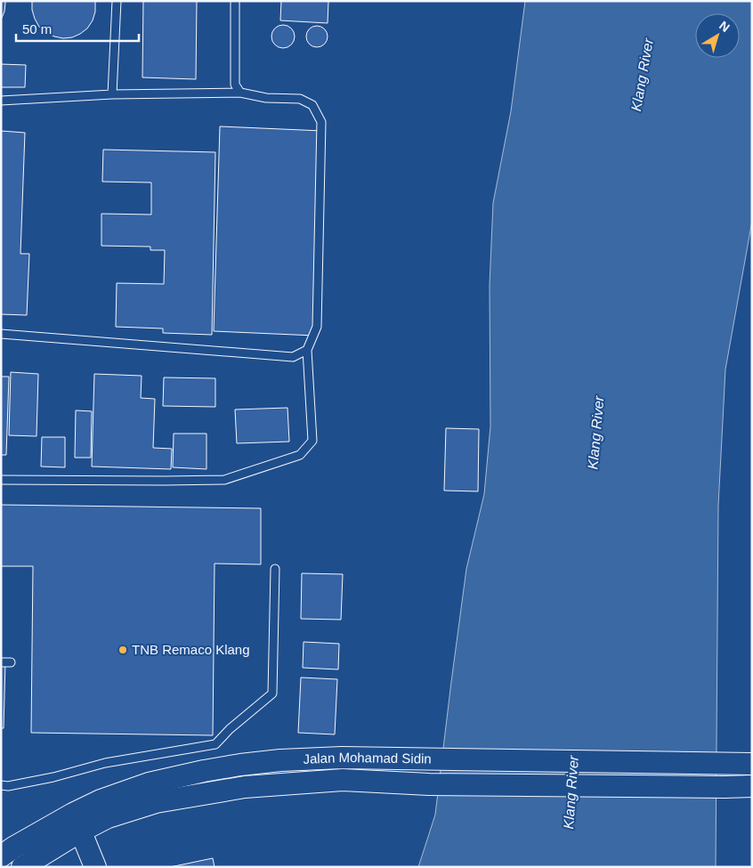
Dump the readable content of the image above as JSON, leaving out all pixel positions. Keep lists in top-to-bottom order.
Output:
{
  "streets": {
    "main road": ["Jalan Mohamad Sidin"]
  },
  "water": ["Klang River"],
  "places": ["TNB Remaco Klang"],
  "scale_bar": "50 m",
  "north": "top right"
}
